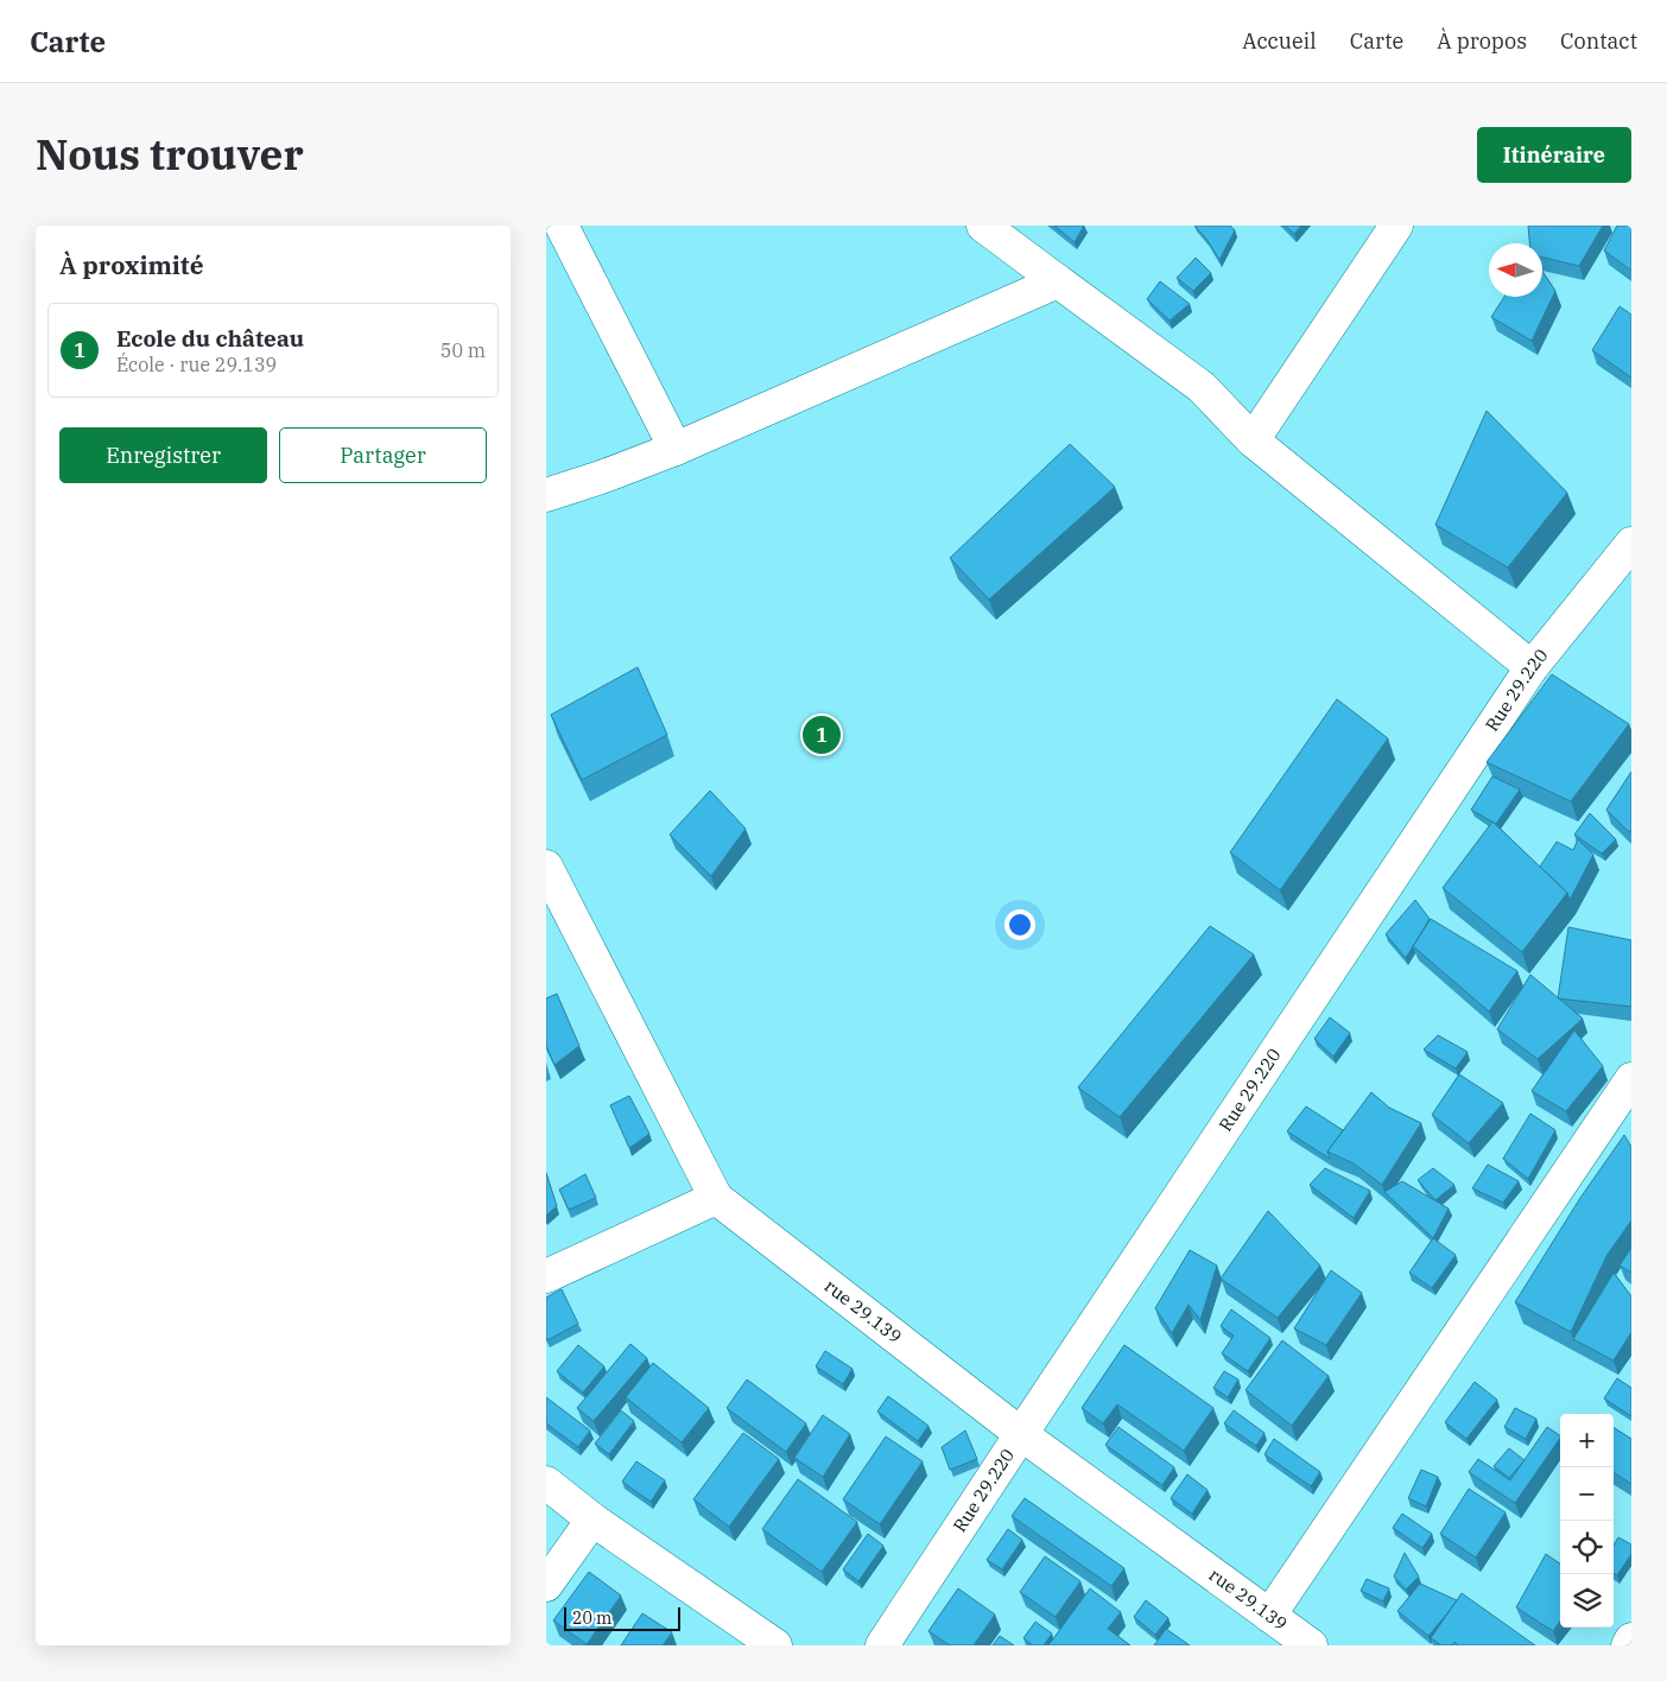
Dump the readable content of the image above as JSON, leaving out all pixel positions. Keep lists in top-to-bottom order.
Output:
{
  "streets": {
    "street": ["Rue 29.220", "rue 29.139"]
  },
  "crossings": [
    ["Rue 29.220", "rue 29.139"]
  ],
  "scale_bar": "20 m",
  "north": "left",
  "page": {
    "header": "Carte",
    "nav": [
      "Accueil",
      "Carte",
      "À propos",
      "Contact"
    ],
    "title": "Nous trouver",
    "buttons": [
      "Itinéraire",
      ["Enregistrer", "Partager"]
    ],
    "heading": "À proximité",
    "list": [
      {
        "mark": "1",
        "name": "Ecole du château",
        "note": "École · rue 29.139",
        "value": "50 m"
      }
    ],
    "pins": "1",
    "map_buttons": ["+", "−"],
    "scale": "20 m"
  }
}
